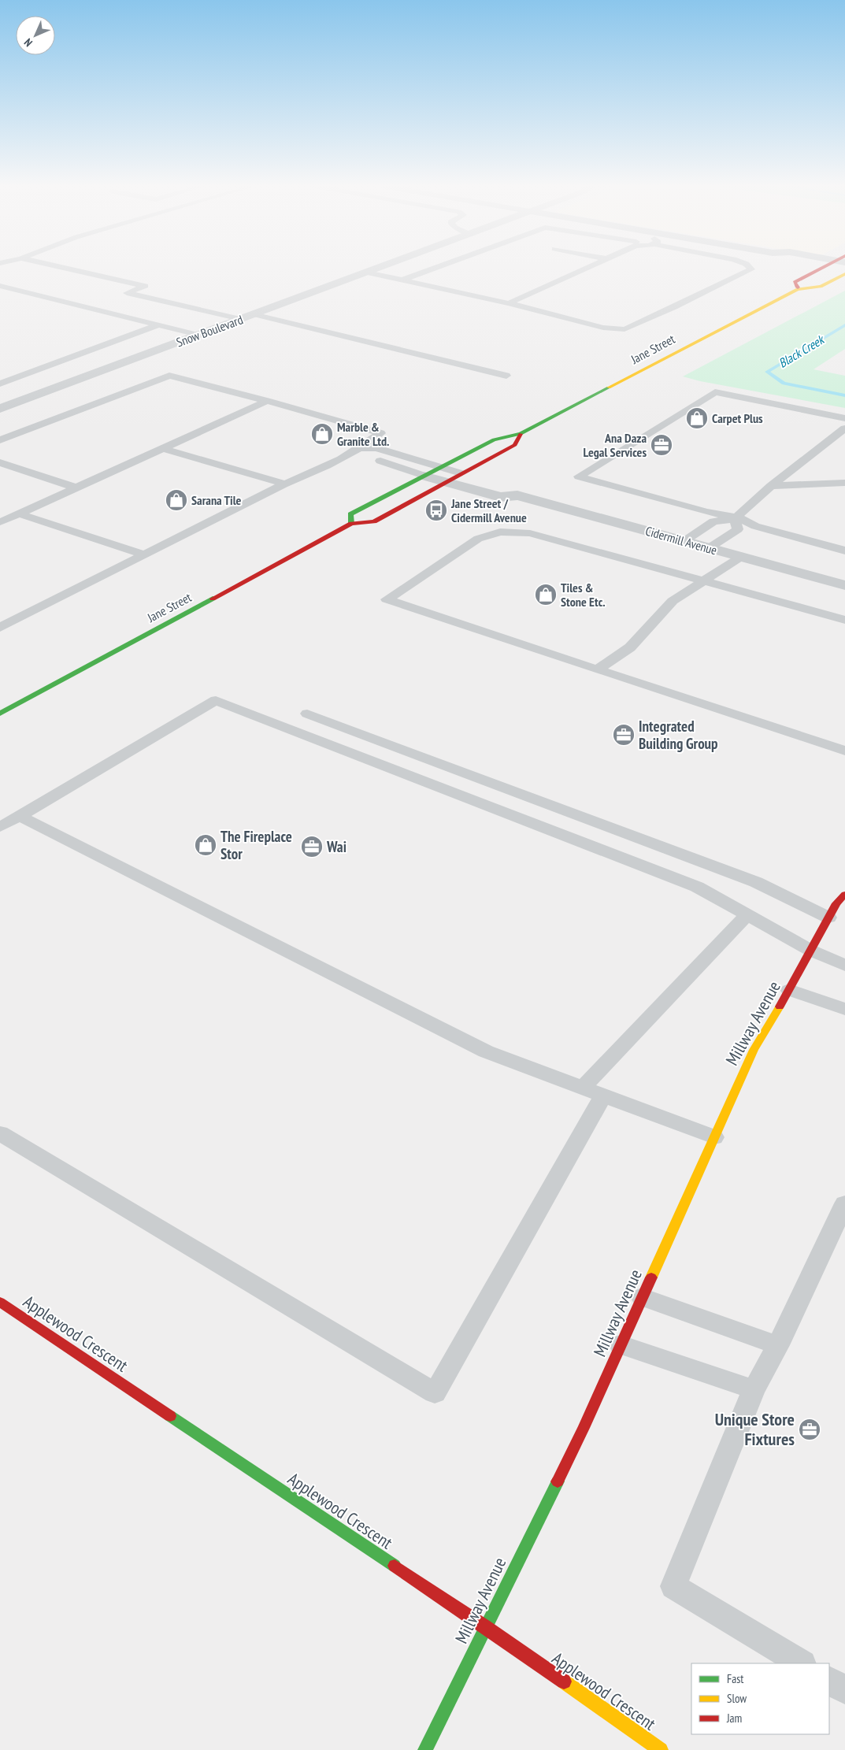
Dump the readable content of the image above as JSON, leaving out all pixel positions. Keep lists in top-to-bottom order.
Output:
{
  "streets": {
    "main road": ["Jane Street", "Millway Avenue", "Applewood Crescent"],
    "street": ["Snow Boulevard", "Cidermill Avenue"]
  },
  "crossings": [
    ["Jane Street", "Cidermill Avenue"],
    ["Millway Avenue", "Applewood Crescent"]
  ],
  "water": ["Black Creek"],
  "places": {
    "shop": [
      "Carpet Plus",
      "Marble & Granite Ltd.",
      "Sarana Tile",
      "Tiles & Stone Etc.",
      "The Fireplace Stor"
    ],
    "office": [
      "Ana Daza Legal Services",
      "Integrated Building Group",
      "Wai",
      "Unique Store Fixtures"
    ],
    "bus stop": ["Jane Street / Cidermill Avenue"]
  },
  "legend": ["Fast", "Slow", "Jam"],
  "north": "bottom left"
}
